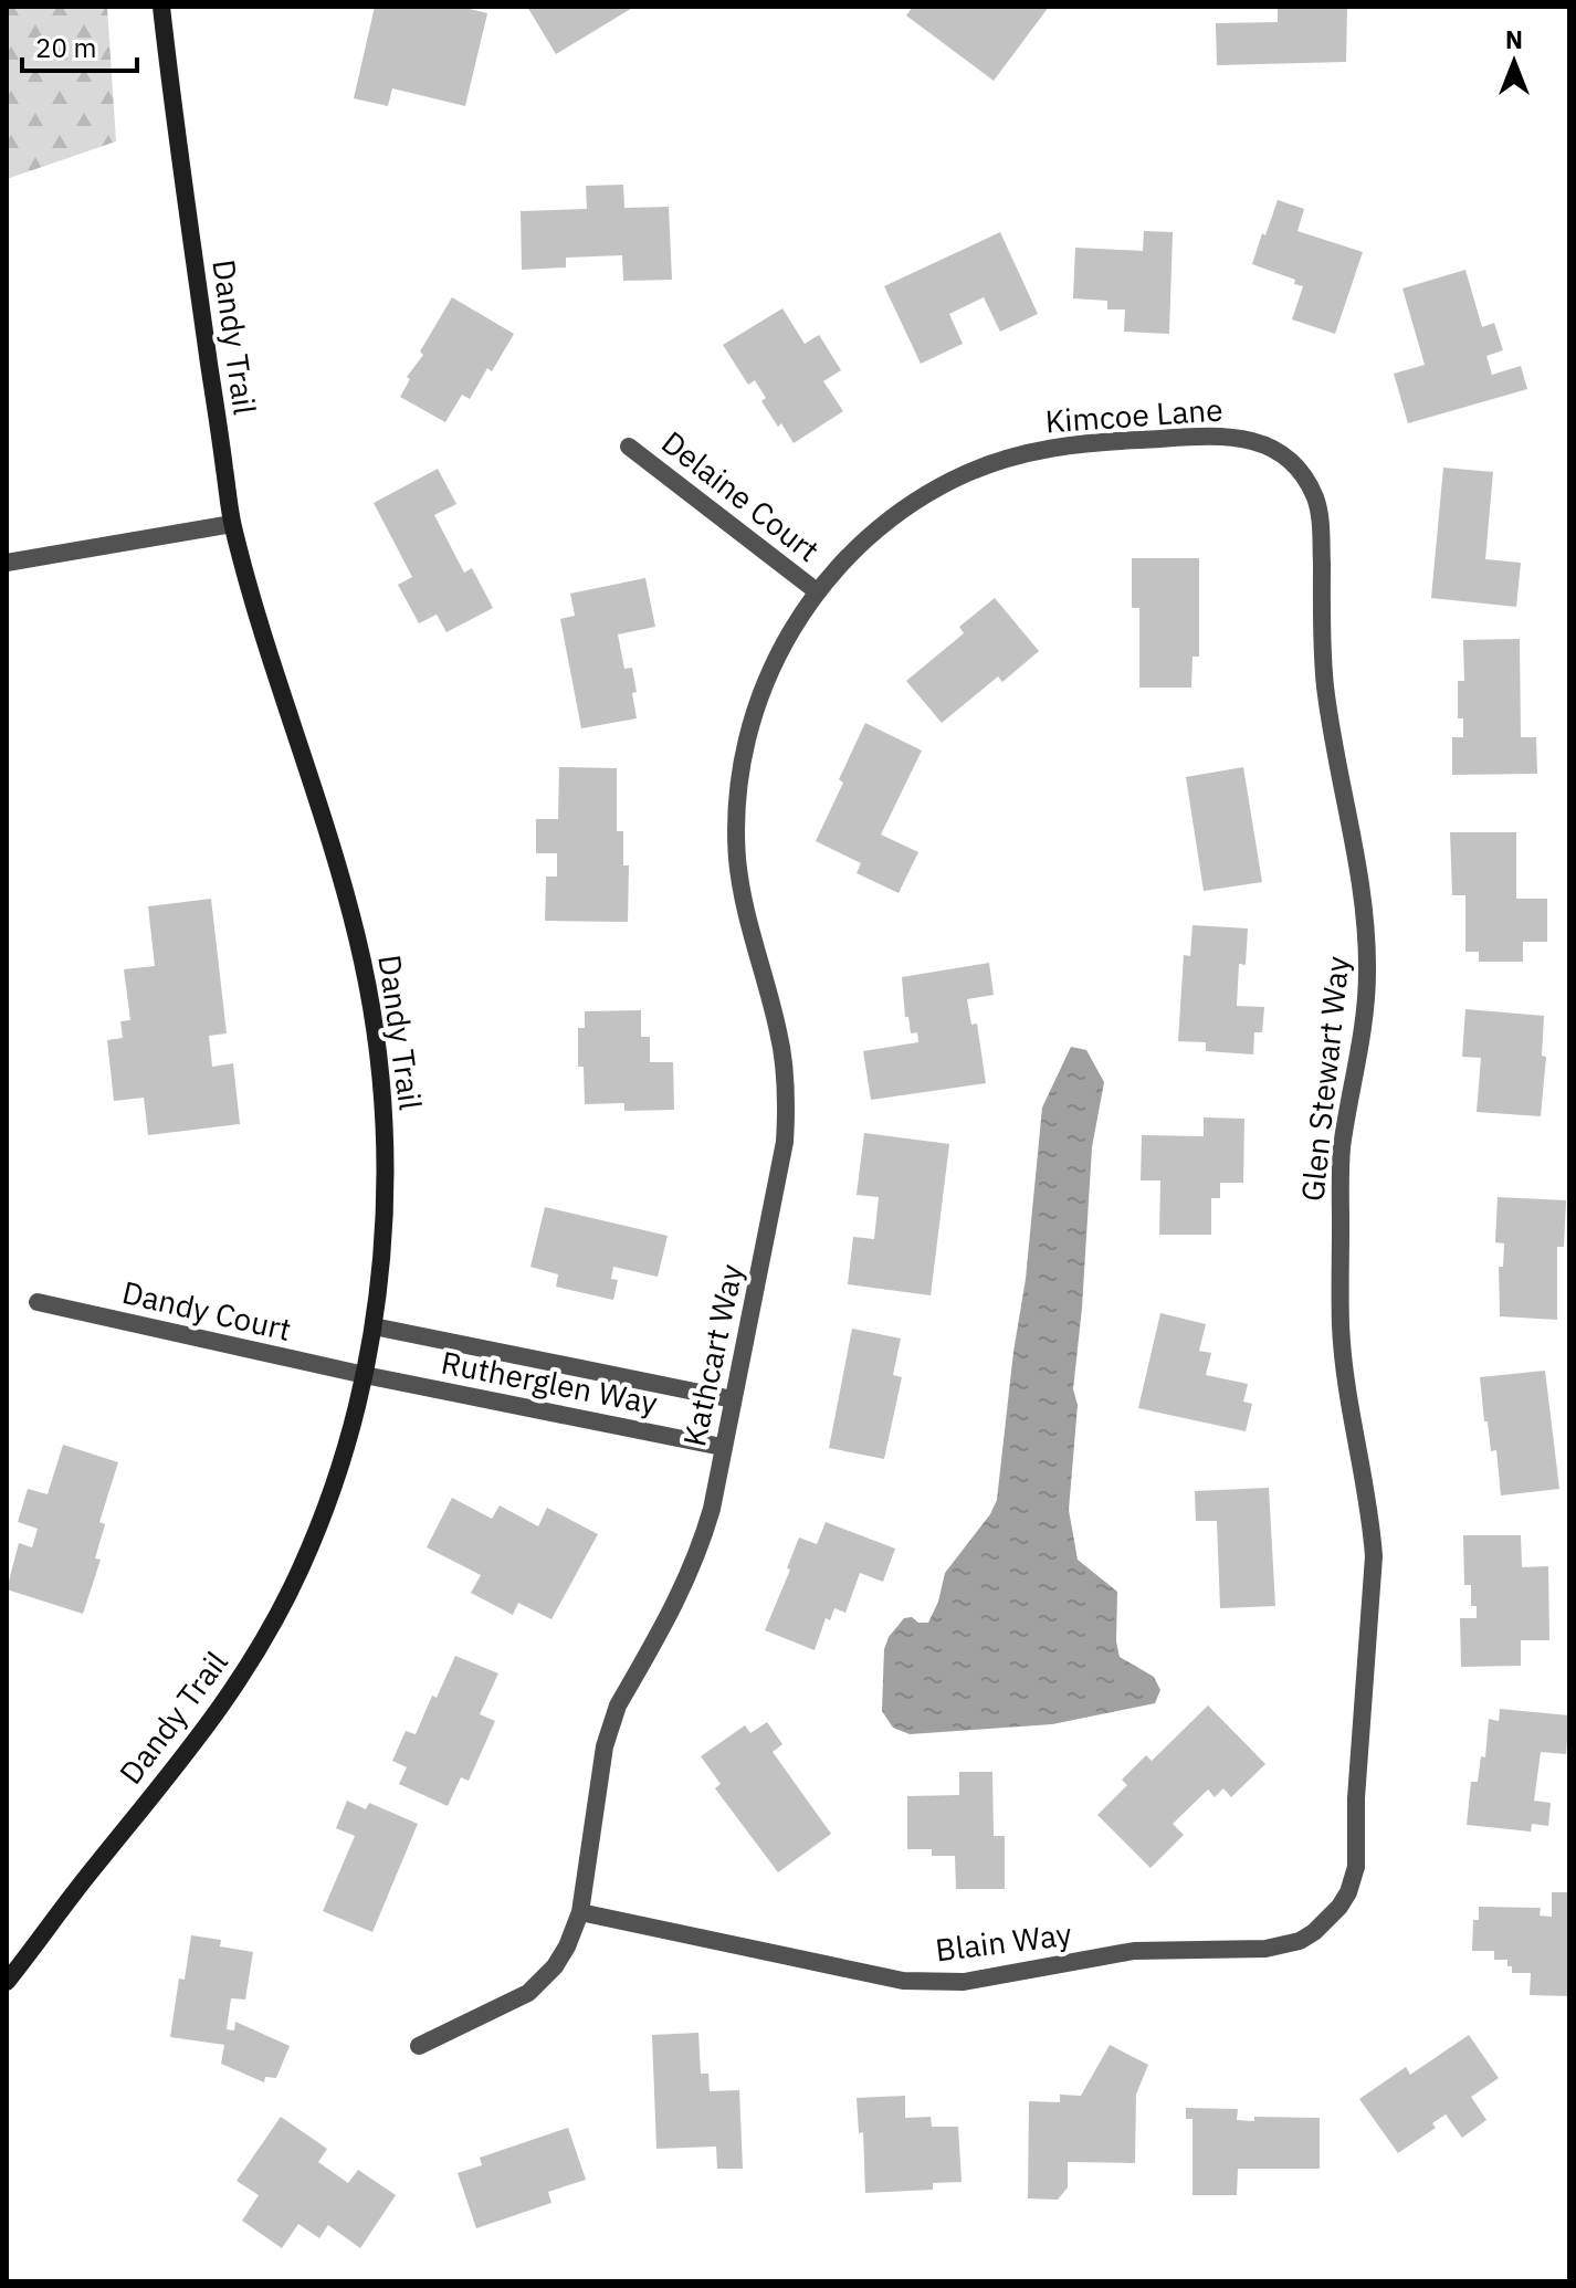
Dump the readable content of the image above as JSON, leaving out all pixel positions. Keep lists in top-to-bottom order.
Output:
{
  "streets": {
    "street": [
      "Dandy Trail",
      "Kimcoe Lane",
      "Delaine Court",
      "Glen Stewart Way",
      "Dandy Court",
      "Kathcart Way",
      "Rutherglen Way",
      "Blain Way"
    ]
  },
  "crossings": [
    ["Dandy Trail", "Dandy Court"],
    ["Dandy Trail", "Rutherglen Way"],
    ["Kimcoe Lane", "Delaine Court"],
    ["Kimcoe Lane", "Glen Stewart Way"],
    ["Kimcoe Lane", "Kathcart Way"],
    ["Delaine Court", "Kathcart Way"],
    ["Glen Stewart Way", "Blain Way"],
    ["Dandy Court", "Rutherglen Way"],
    ["Kathcart Way", "Rutherglen Way"],
    ["Kathcart Way", "Blain Way"]
  ],
  "scale_bar": "20 m",
  "north": "top"
}
